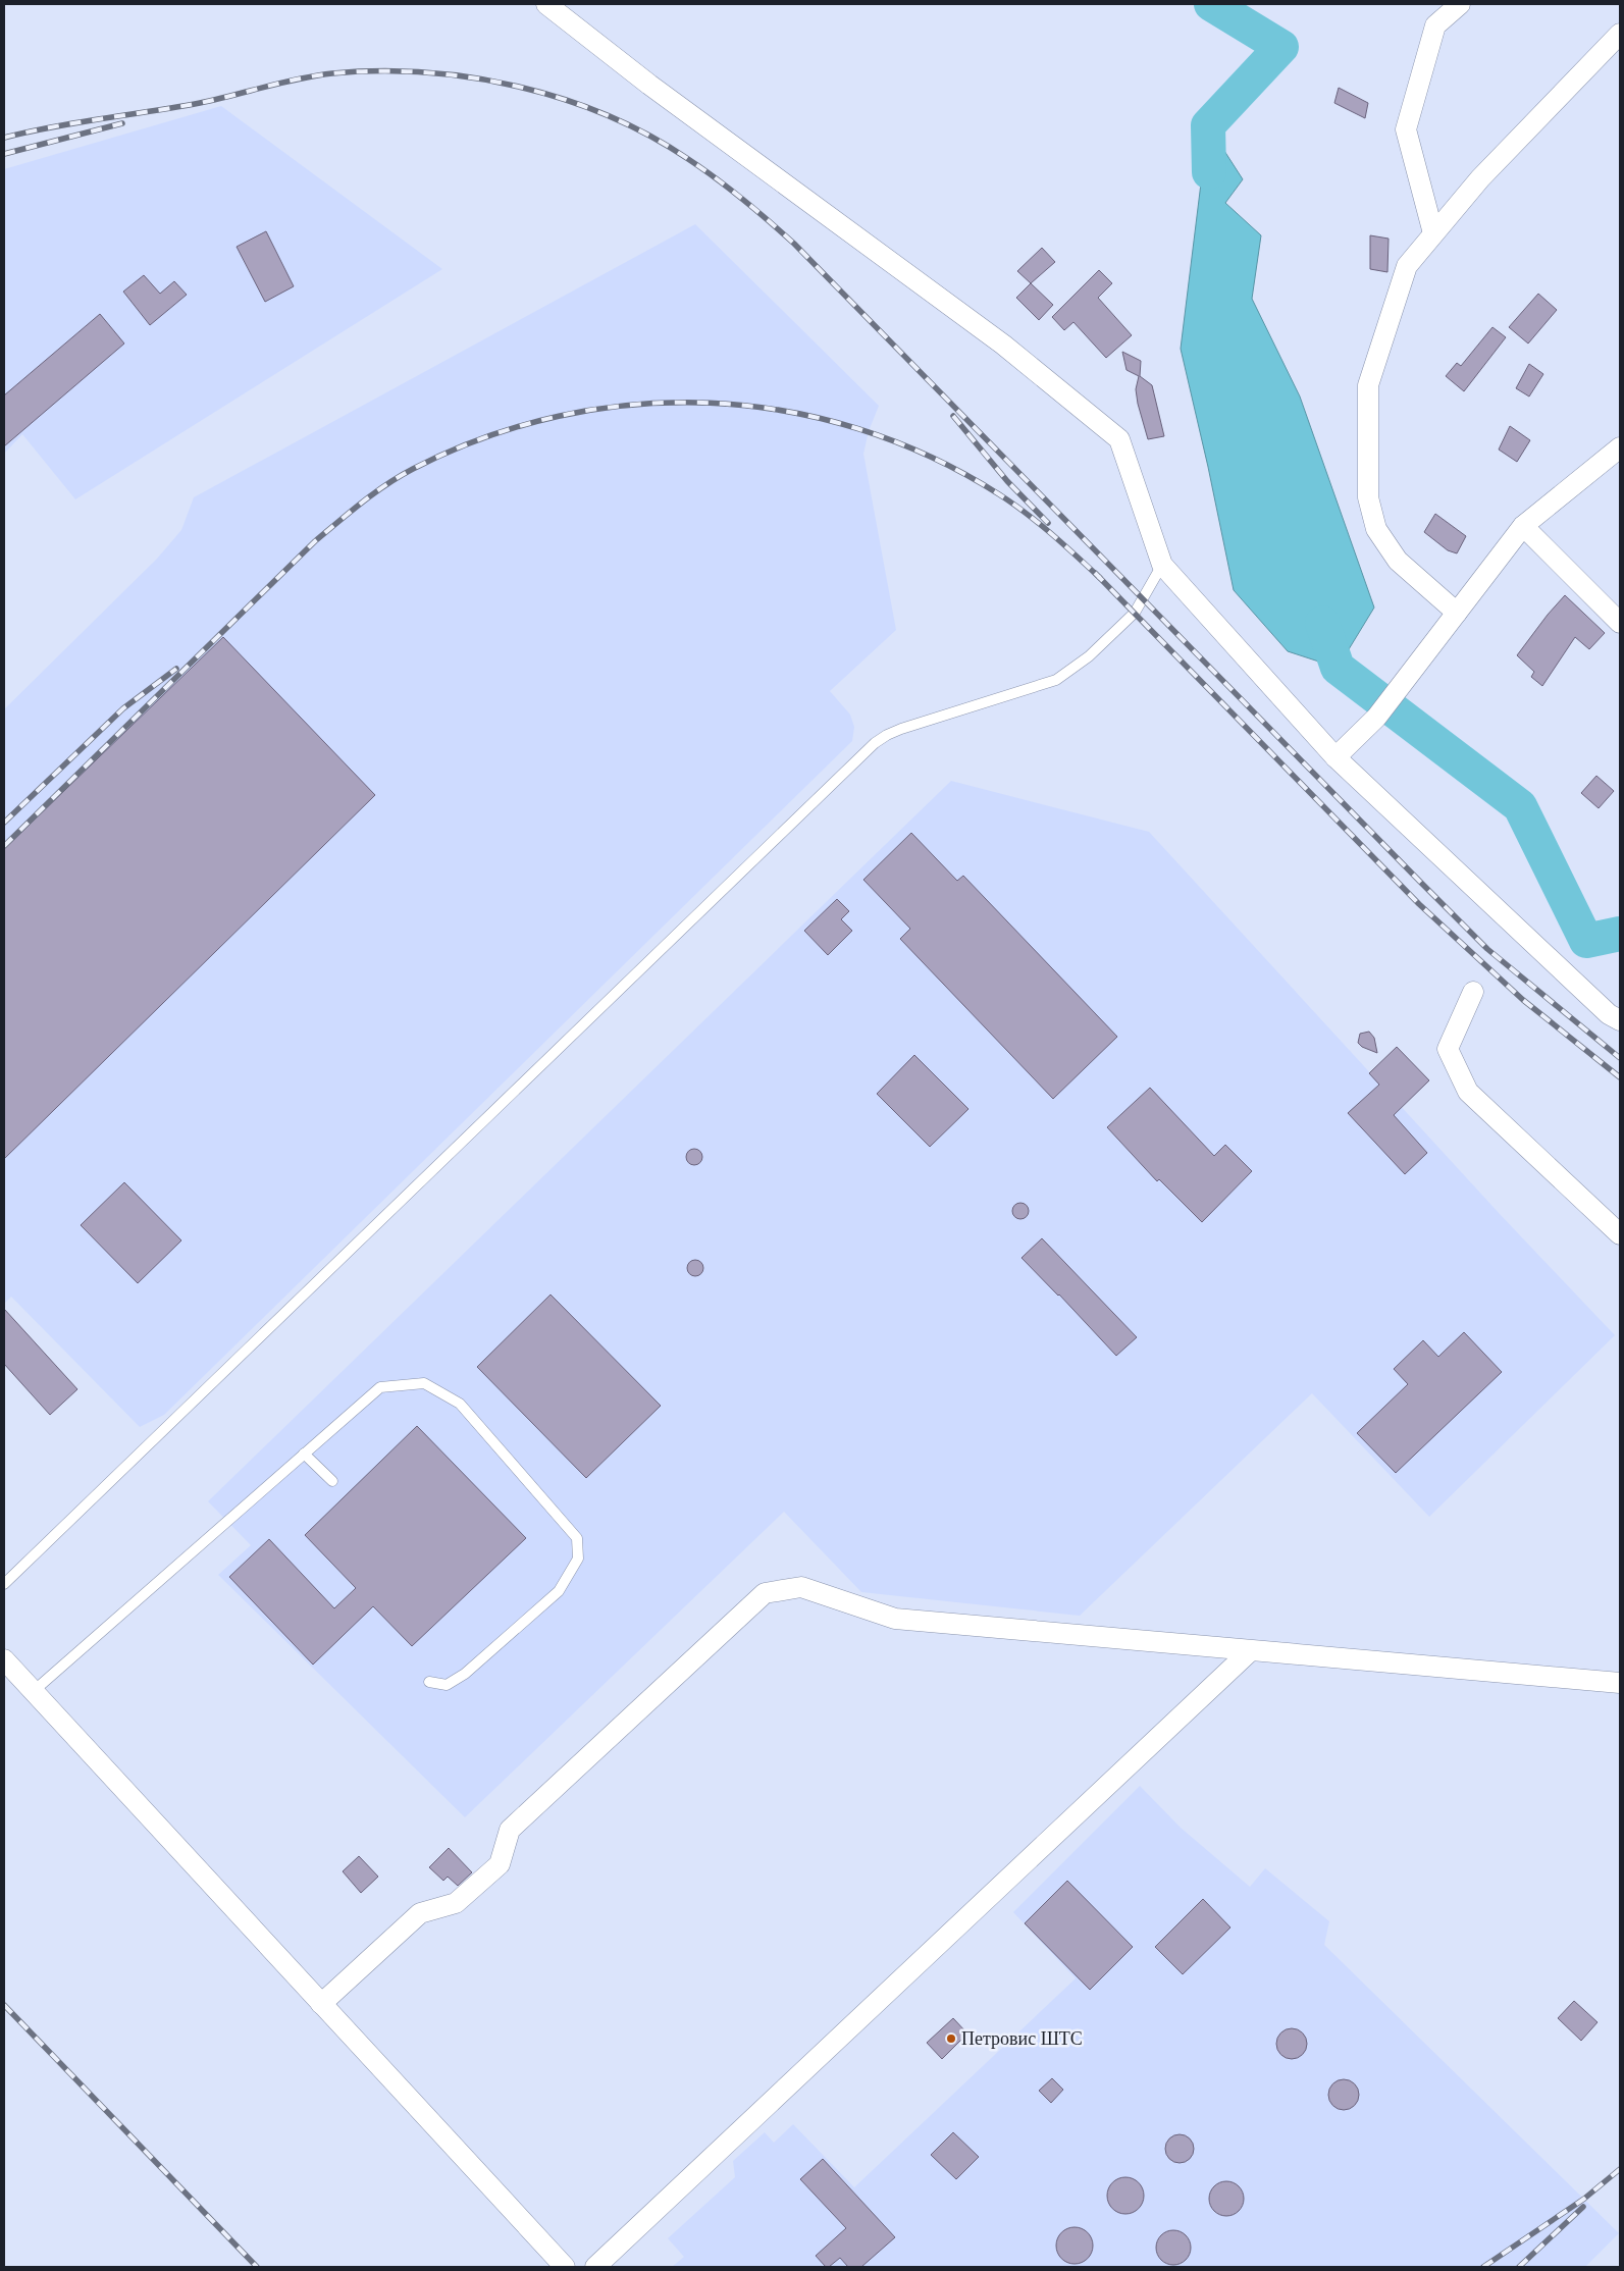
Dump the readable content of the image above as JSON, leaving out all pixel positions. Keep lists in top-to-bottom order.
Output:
{
  "places": ["Петровис ШТС"]
}
